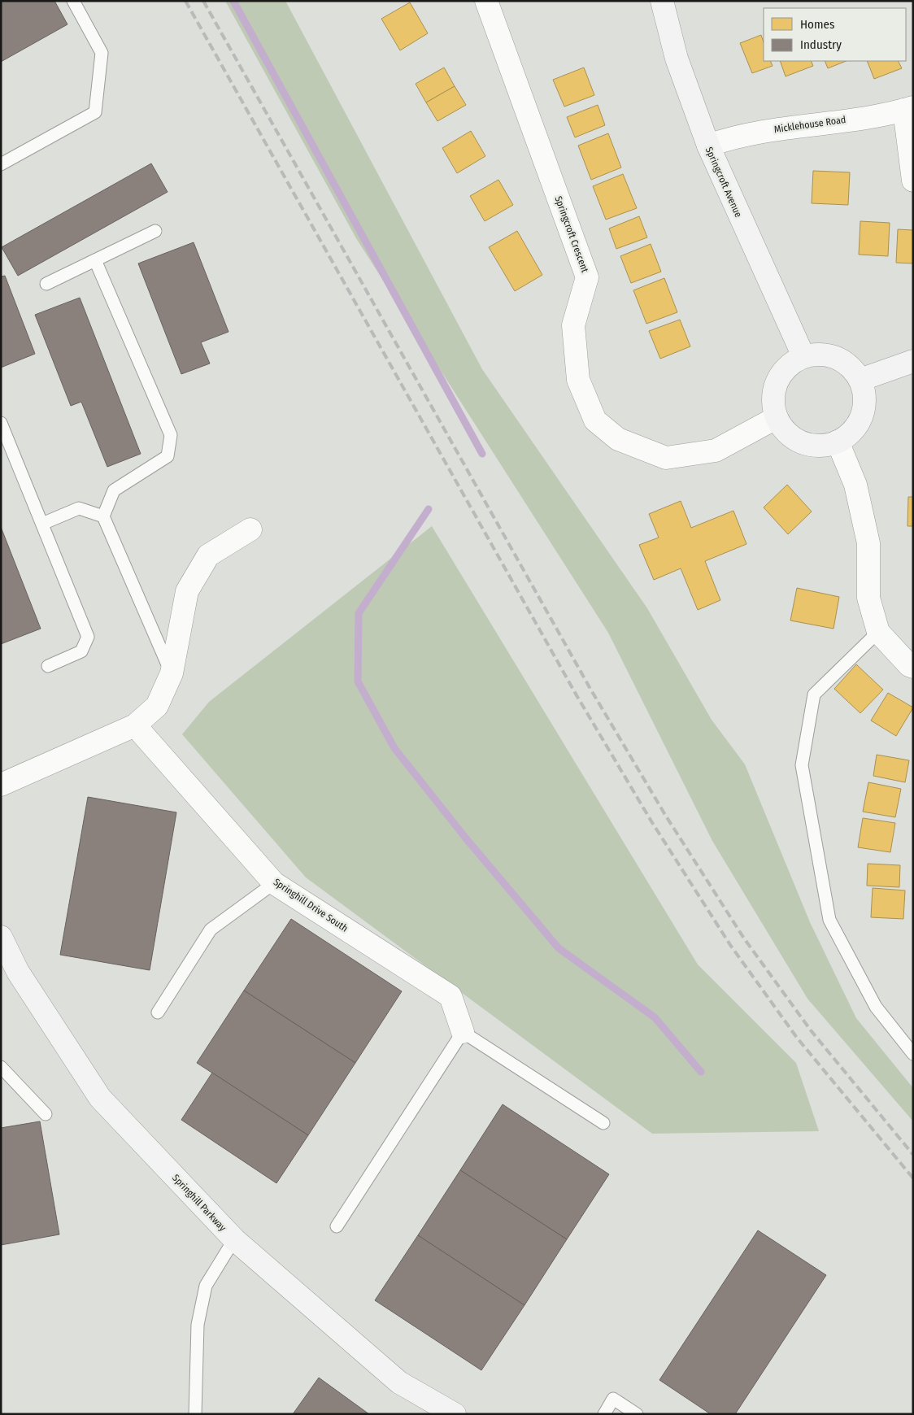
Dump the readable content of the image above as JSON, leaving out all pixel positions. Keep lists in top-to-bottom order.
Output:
{
  "streets": {
    "street": [
      "Micklehouse Road",
      "Springcroft Avenue",
      "Springcroft Crescent",
      "Springhill Drive South",
      "Springhill Parkway"
    ]
  },
  "crossings": [
    ["Micklehouse Road", "Springcroft Avenue"],
    ["Springcroft Avenue", "Springcroft Crescent"]
  ],
  "legend": ["Homes", "Industry"]
}
